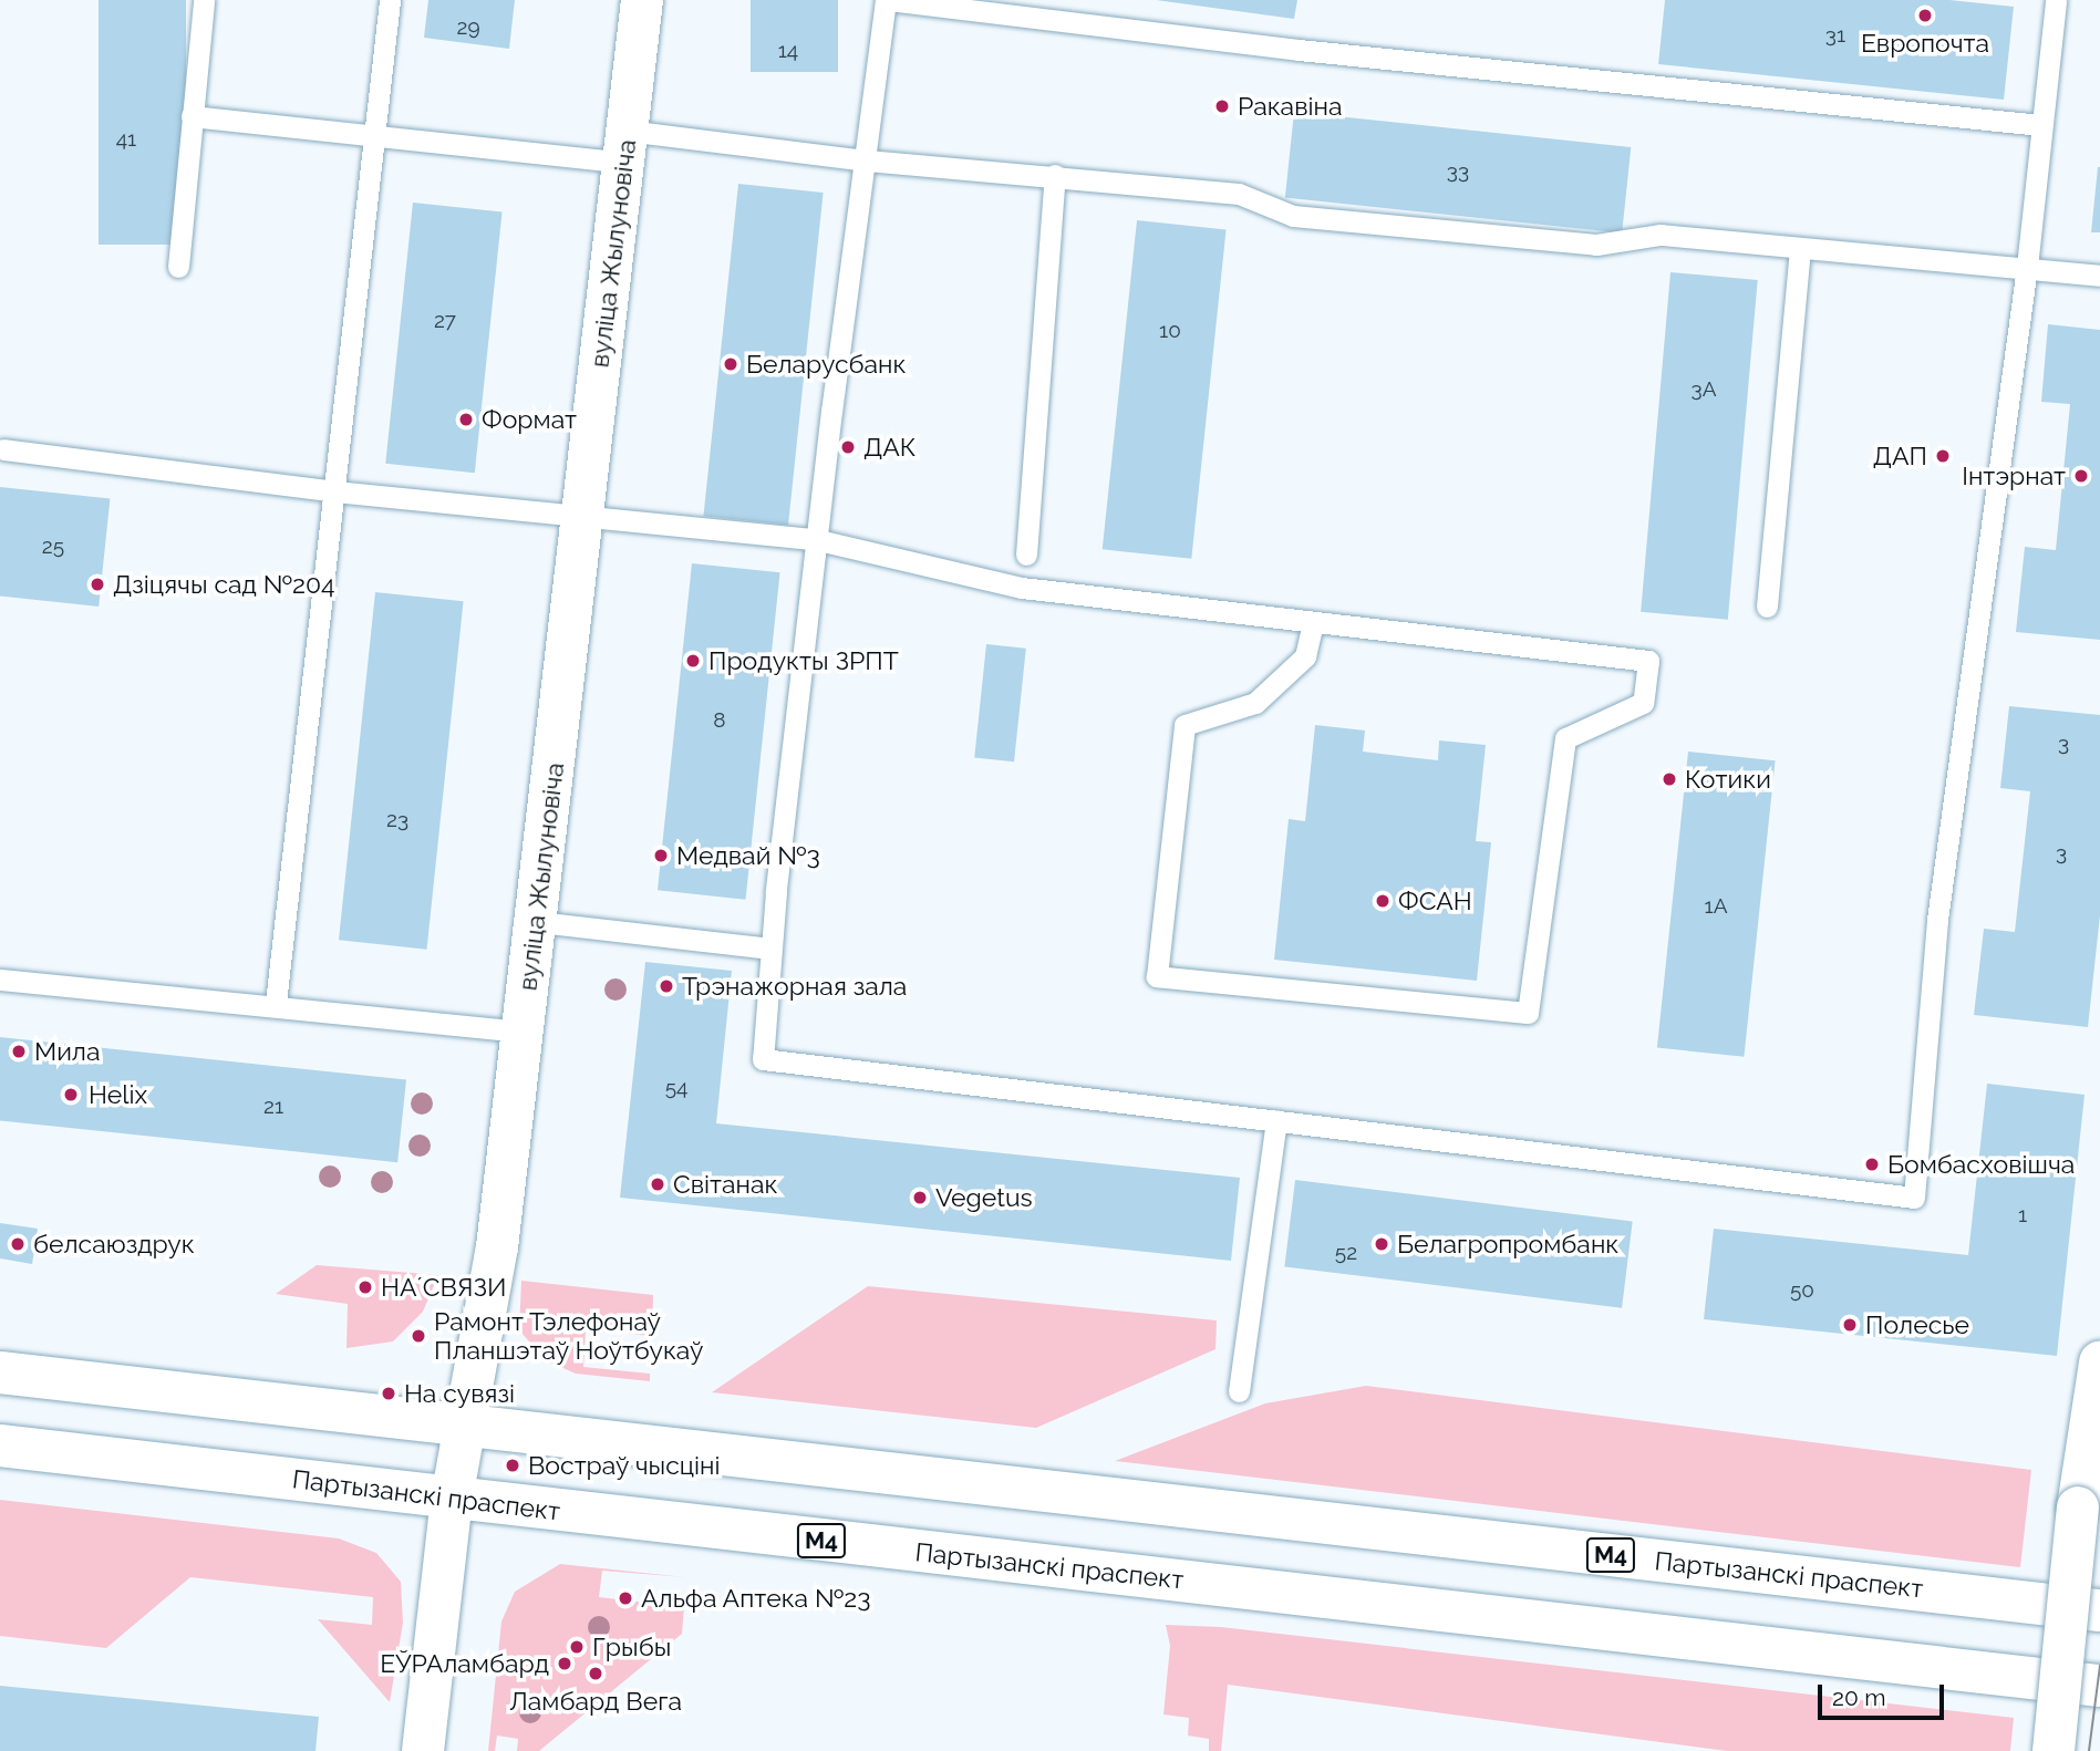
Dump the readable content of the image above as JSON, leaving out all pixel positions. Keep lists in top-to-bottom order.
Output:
{
  "streets": {
    "main road": ["вуліца Жылуновіча", "Партызанскі праспект", "М4"]
  },
  "crossings": [
    ["вуліца Жылуновіча", "Партызанскі праспект"]
  ],
  "places": [
    "Европочта",
    "Ракавіна",
    "Беларусбанк",
    "Формат",
    "ДАК",
    "ДАП",
    "Інтэрнат",
    "Дзіцячы сад №204",
    "Продукты ЗРПТ",
    "Котики",
    "Медвай №3",
    "ФСАН",
    "Трэнажорная зала",
    "Мила",
    "Helix",
    "Бомбасховішча",
    "Світанак",
    "Vegetus",
    "белсаюздрук",
    "Белагропромбанк",
    "НАʼСВЯЗИ",
    "Полесье",
    "Рамонт Тэлефонаў Планшэтаў Ноўтбукаў",
    "На сувязі",
    "Востраў чысціні",
    "Альфа Аптека №23",
    "Грыбы",
    "ЕЎРАламбард",
    "Ламбард Вега"
  ],
  "house_numbers": [
    "29",
    "31",
    "14",
    "41",
    "33",
    "27",
    "10",
    "3А",
    "25",
    "8",
    "3",
    "23",
    "3",
    "1А",
    "54",
    "21",
    "1",
    "52",
    "50"
  ],
  "scale_bar": "20 m"
}
